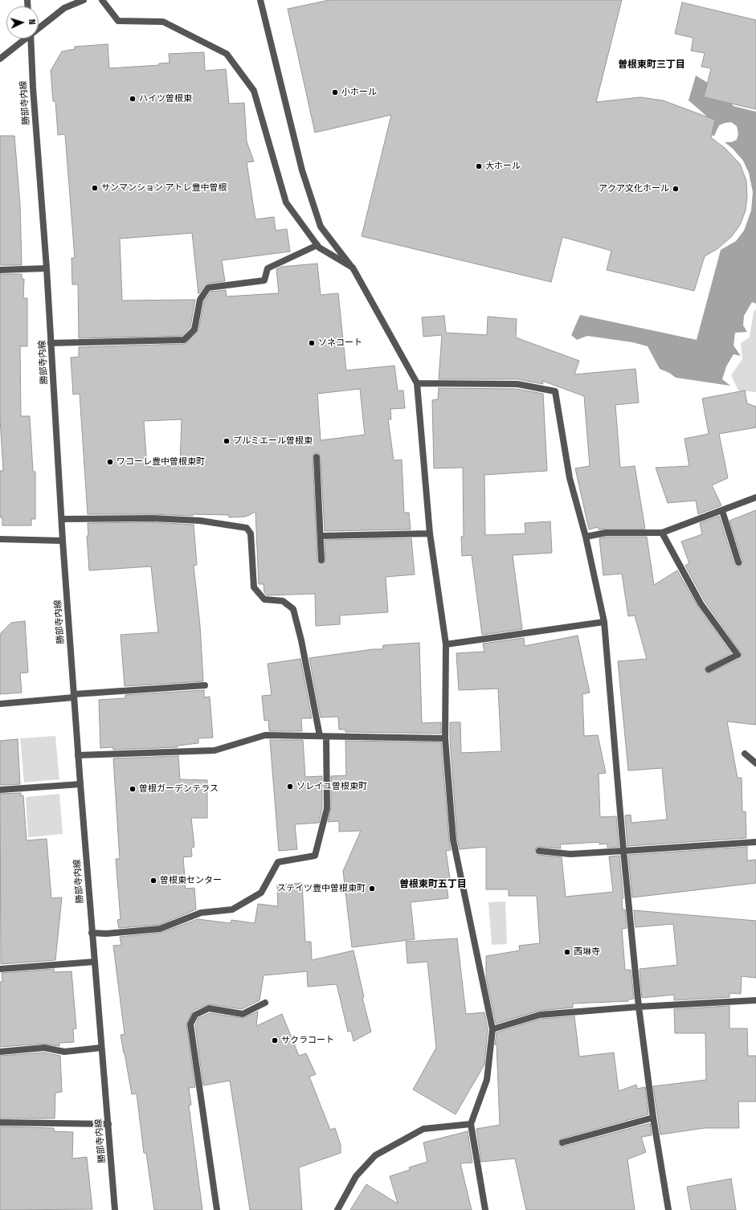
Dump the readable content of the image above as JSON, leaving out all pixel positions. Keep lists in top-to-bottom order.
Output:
{
  "streets": {
    "street": ["勝部寺内線"]
  },
  "districts": ["曽根東町三丁目", "曽根東町五丁目"],
  "places": [
    "小ホール",
    "ハイツ曽根東",
    "大ホール",
    "サンマンション アトレ豊中曽根",
    "アクア文化ホール",
    "ソネコート",
    "プルミエール曽根東",
    "ワコーレ豊中曽根東町",
    "ソレイユ曽根東町",
    "曽根ガーデンテラス",
    "曽根東センター",
    "ステイツ豊中曽根東町",
    "西琳寺",
    "サクラコート"
  ],
  "north": "right"
}
